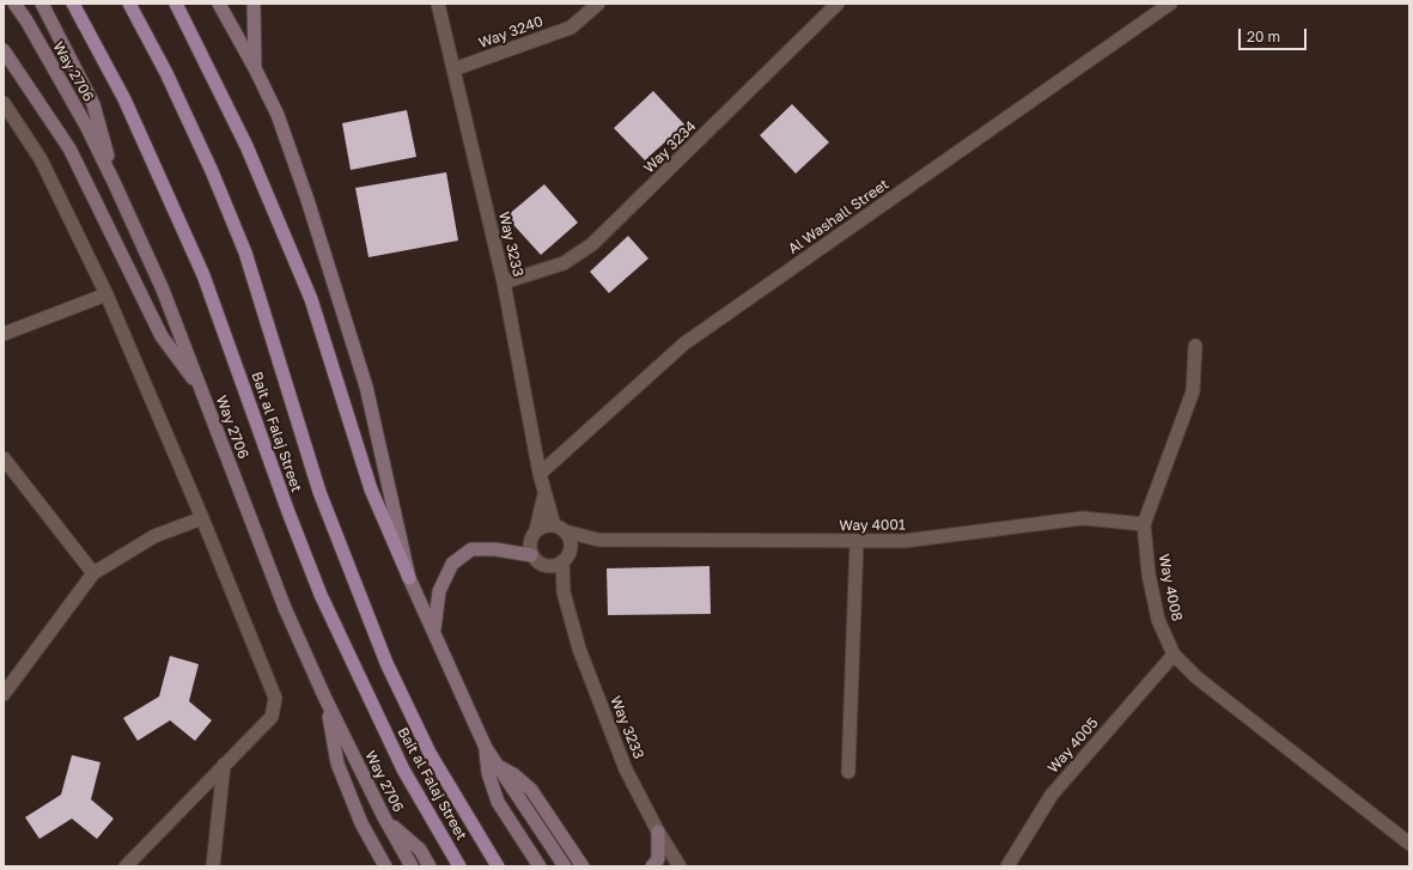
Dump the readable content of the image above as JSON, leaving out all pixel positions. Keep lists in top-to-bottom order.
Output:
{
  "streets": {
    "main road": ["Way 2706", "Bait al Falaj Street"],
    "street": [
      "Way 3240",
      "Way 3234",
      "Al Washall Street",
      "Way 3233",
      "Way 4001",
      "Way 4008",
      "Way 4005"
    ]
  },
  "crossings": [
    ["Way 3240", "Way 3233"],
    ["Way 3234", "Way 3233"],
    ["Al Washall Street", "Way 3233"],
    ["Way 3233", "Way 4001"],
    ["Way 4001", "Way 4008"],
    ["Way 4008", "Way 4005"]
  ],
  "scale_bar": "20 m"
}
